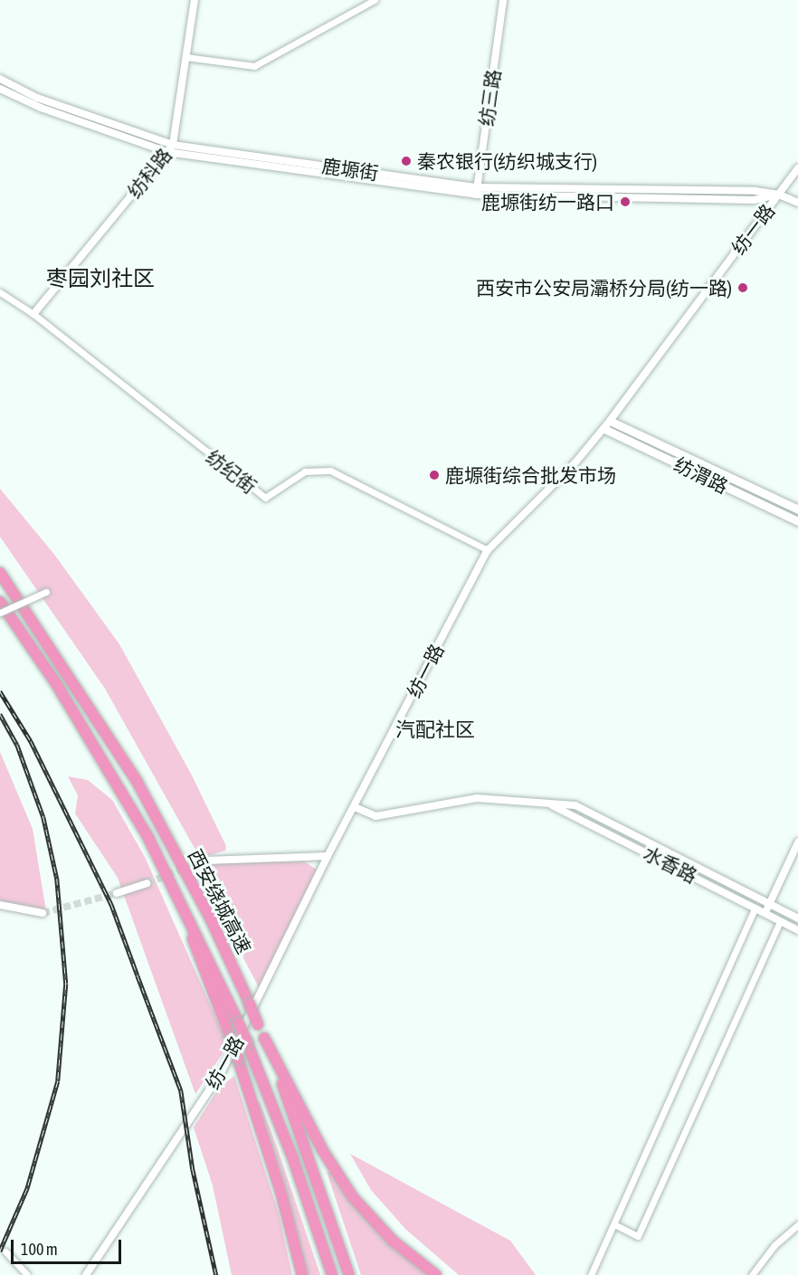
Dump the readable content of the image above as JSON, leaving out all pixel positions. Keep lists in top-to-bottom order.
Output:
{
  "streets": {
    "highway": ["西安绕城高速"],
    "main road": ["纺渭路"],
    "street": [
      "纺三路",
      "鹿塬街",
      "纺科路",
      "纺一路",
      "纺纪街",
      "水香路"
    ]
  },
  "crossings": [
    ["纺三路", "鹿塬街"],
    ["鹿塬街", "纺科路"],
    ["鹿塬街", "纺一路"],
    ["纺科路", "纺纪街"],
    ["纺一路", "纺纪街"],
    ["纺一路", "纺渭路"],
    ["纺一路", "水香路"]
  ],
  "districts": ["枣园刘社区", "汽配社区"],
  "places": [
    "秦农银行(纺织城支行)",
    "鹿塬街纺一路口",
    "西安市公安局灞桥分局(纺一路)",
    "鹿塬街综合批发市场"
  ],
  "scale_bar": "100 m"
}
